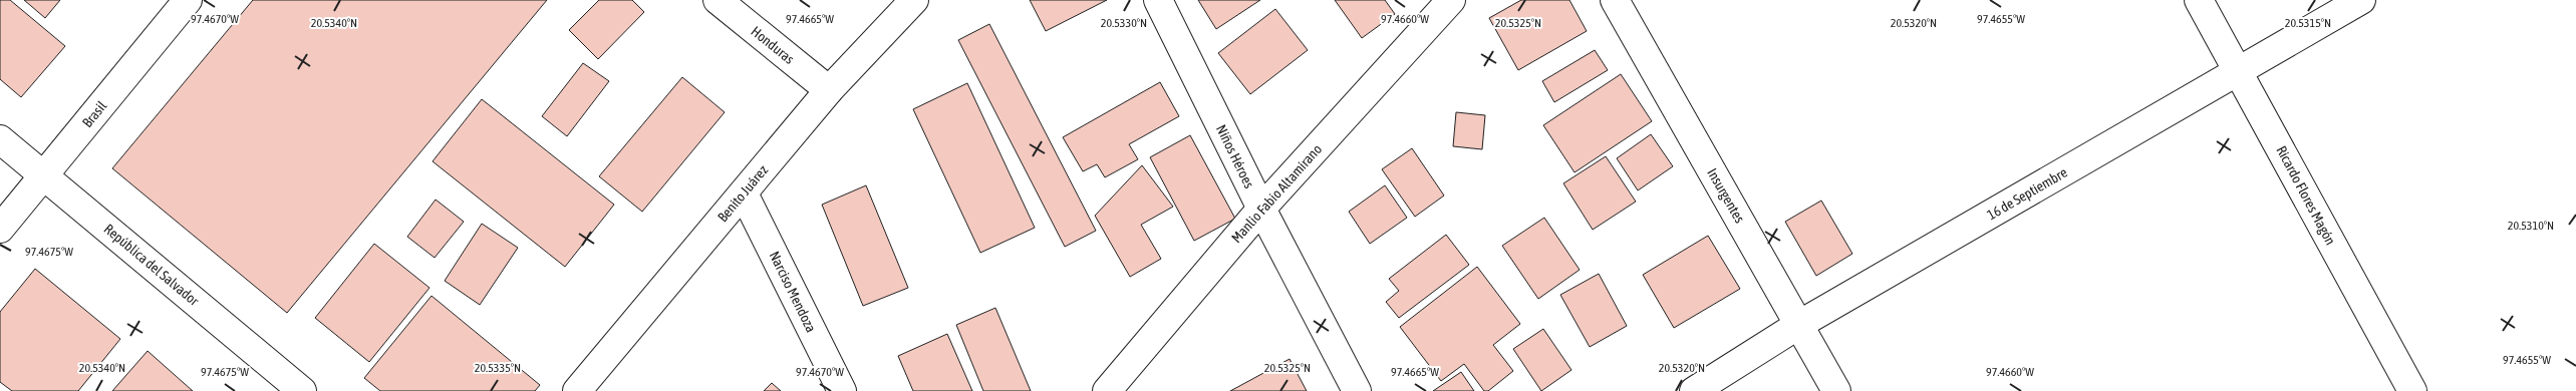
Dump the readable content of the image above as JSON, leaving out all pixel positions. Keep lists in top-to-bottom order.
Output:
{
  "streets": {
    "street": [
      "Honduras",
      "Brasil",
      "Niños Héroes",
      "Benito Juárez",
      "Manlio Fabio Altamirano",
      "16 de Septiembre",
      "Insurgentes",
      "Ricardo Flores Magón",
      "República del Salvador",
      "Narciso Mendoza"
    ]
  },
  "crossings": [
    ["Honduras", "Benito Juárez"],
    ["Brasil", "República del Salvador"],
    ["Niños Héroes", "Manlio Fabio Altamirano"],
    ["Benito Juárez", "Narciso Mendoza"],
    ["16 de Septiembre", "Insurgentes"],
    ["16 de Septiembre", "Ricardo Flores Magón"]
  ],
  "coordinates": [
    "97.4665°W",
    "97.4660°W",
    "97.4670°W",
    "97.4655°W",
    "20.5340°N",
    "20.5330°N",
    "20.5325°N",
    "20.5320°N",
    "20.5315°N",
    "20.5310°N",
    "97.4675°W",
    "20.5335°N"
  ]
}
